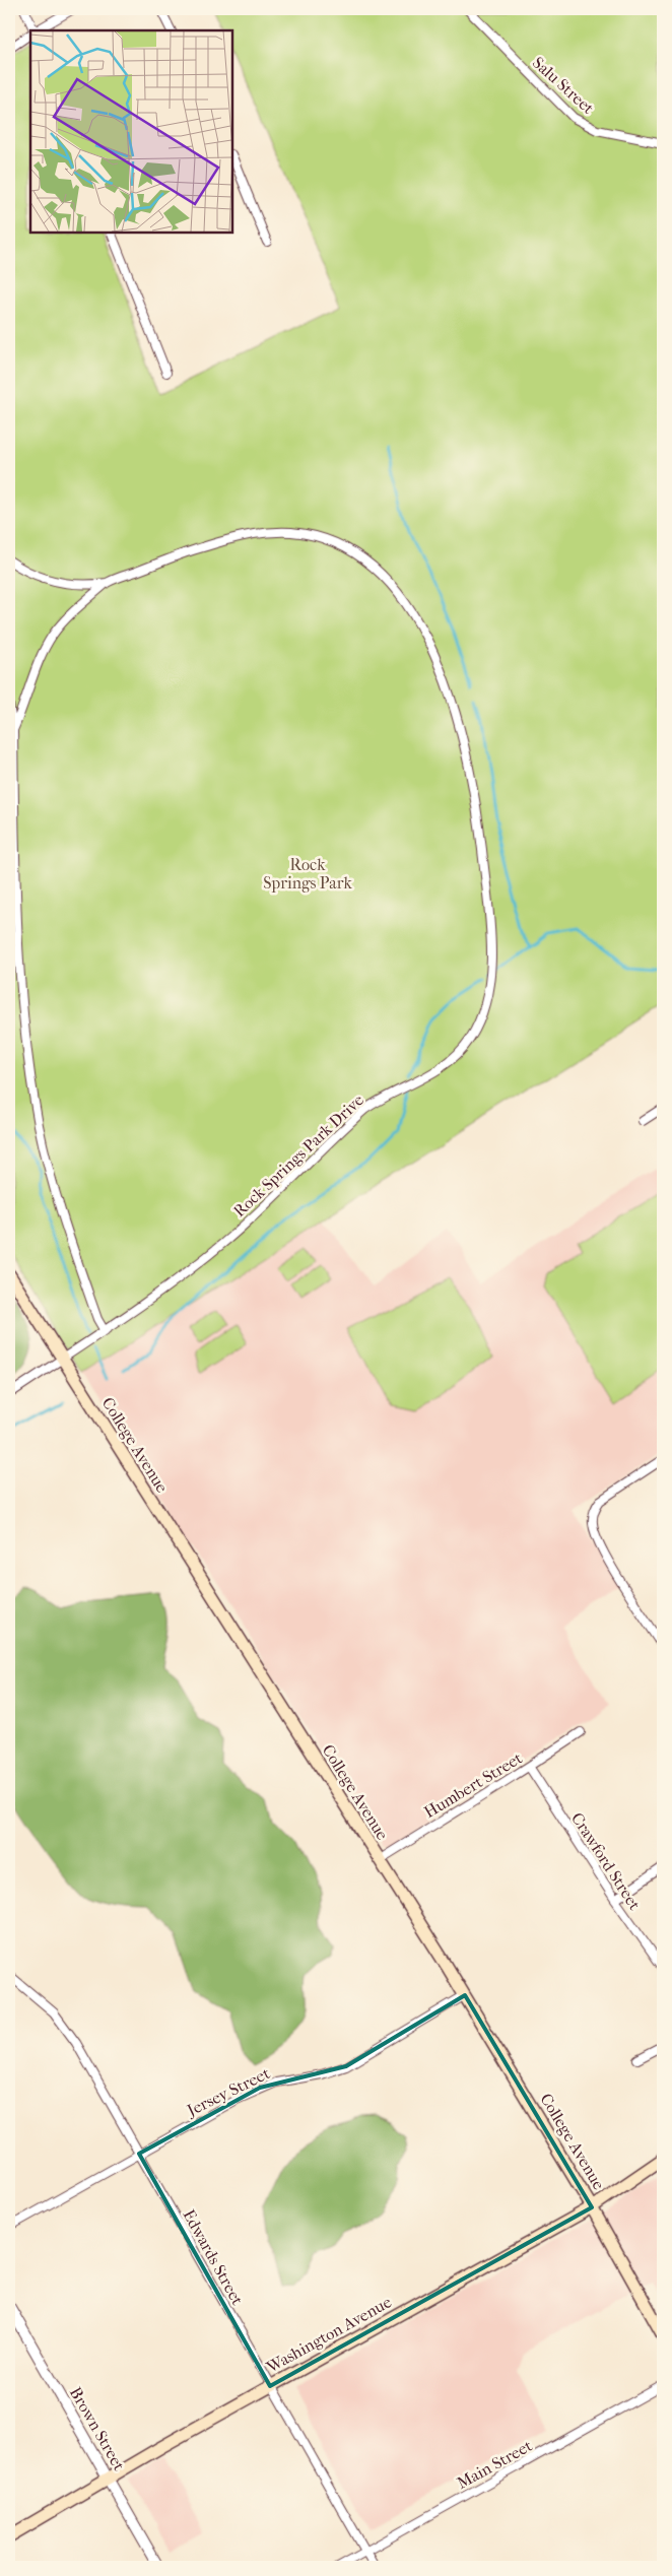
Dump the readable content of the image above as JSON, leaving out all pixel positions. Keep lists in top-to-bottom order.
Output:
{
  "streets": {
    "main road": ["College Avenue", "Washington Avenue"],
    "street": [
      "Salu Street",
      "Rock Springs Park Drive",
      "Humbert Street",
      "Crawford Street",
      "Jersey Street",
      "Edwards Street",
      "Brown Street",
      "Main Street"
    ]
  },
  "crossings": [
    ["Rock Springs Park Drive", "College Avenue"],
    ["College Avenue", "Humbert Street"],
    ["College Avenue", "Jersey Street"],
    ["College Avenue", "Washington Avenue"],
    ["Humbert Street", "Crawford Street"],
    ["Jersey Street", "Edwards Street"],
    ["Edwards Street", "Washington Avenue"],
    ["Edwards Street", "Main Street"],
    ["Washington Avenue", "Brown Street"]
  ],
  "parks": ["Rock Springs Park"]
}
